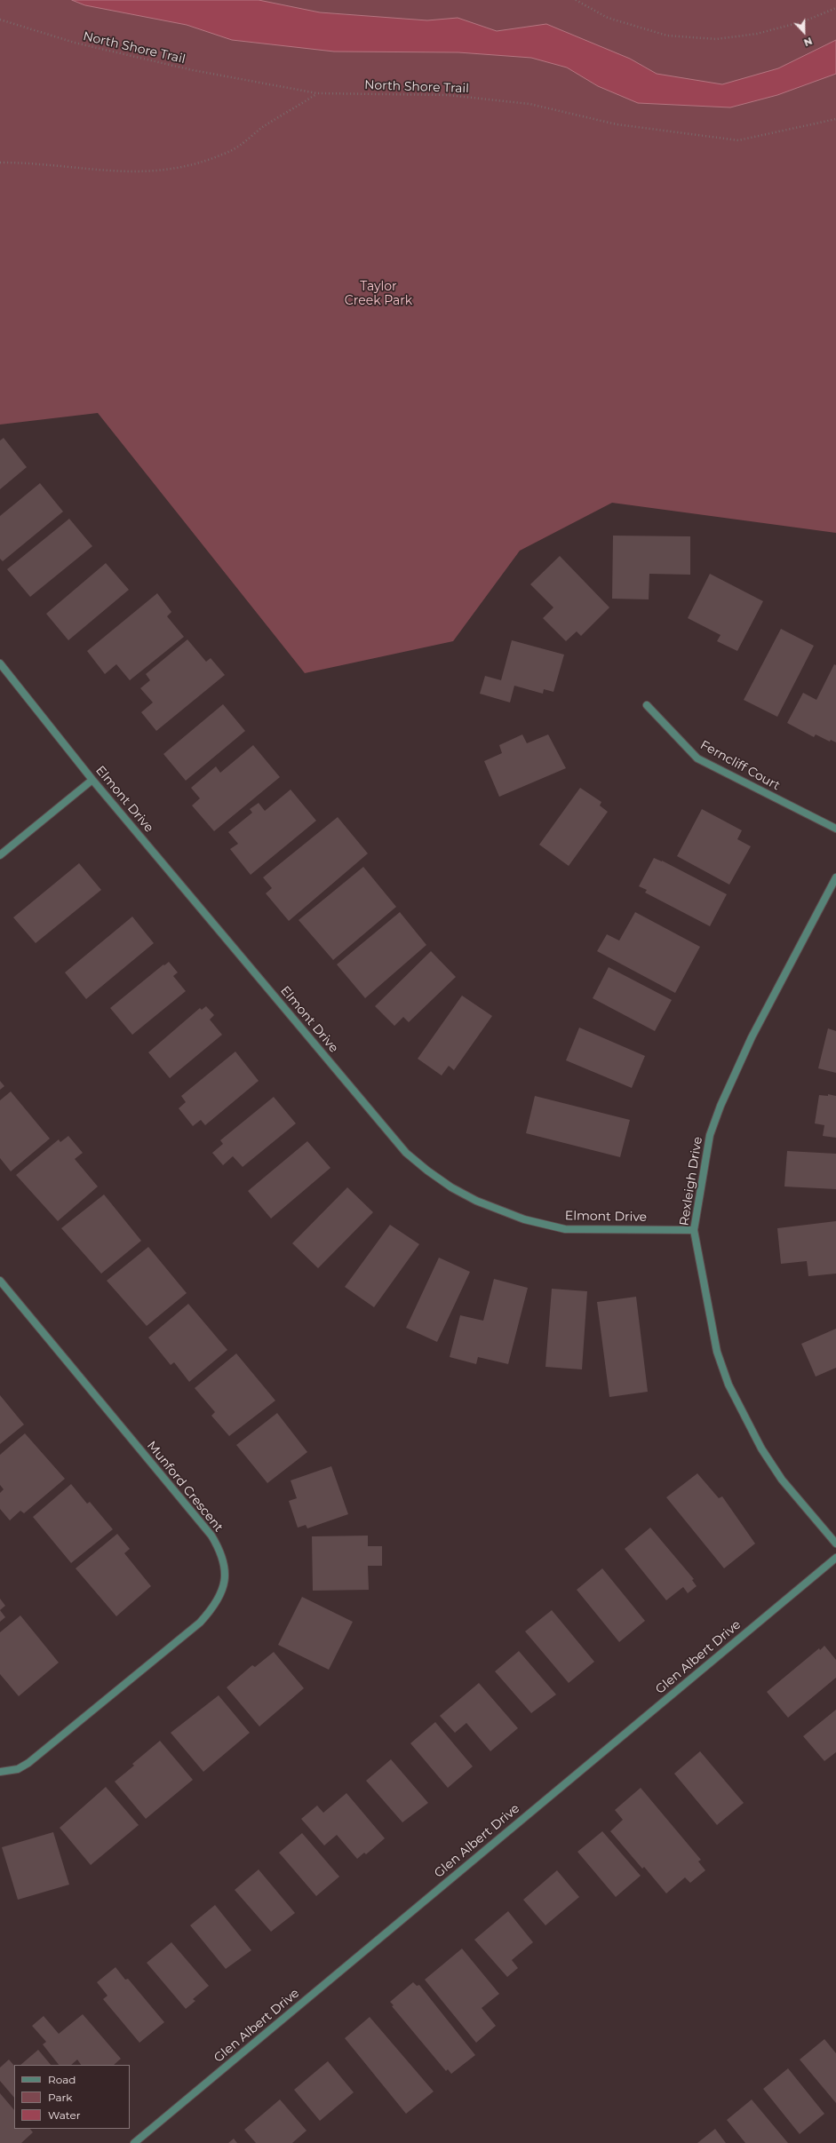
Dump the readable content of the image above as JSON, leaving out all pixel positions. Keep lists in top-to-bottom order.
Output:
{
  "streets": {
    "street": [
      "Ferncliff Court",
      "Elmont Drive",
      "Rexleigh Drive",
      "Munford Crescent",
      "Glen Albert Drive"
    ],
    "path": ["North Shore Trail"]
  },
  "crossings": [
    ["Elmont Drive", "Rexleigh Drive"]
  ],
  "parks": ["Taylor Creek Park"],
  "legend": ["Road", "Park", "Water"],
  "north": "bottom"
}
